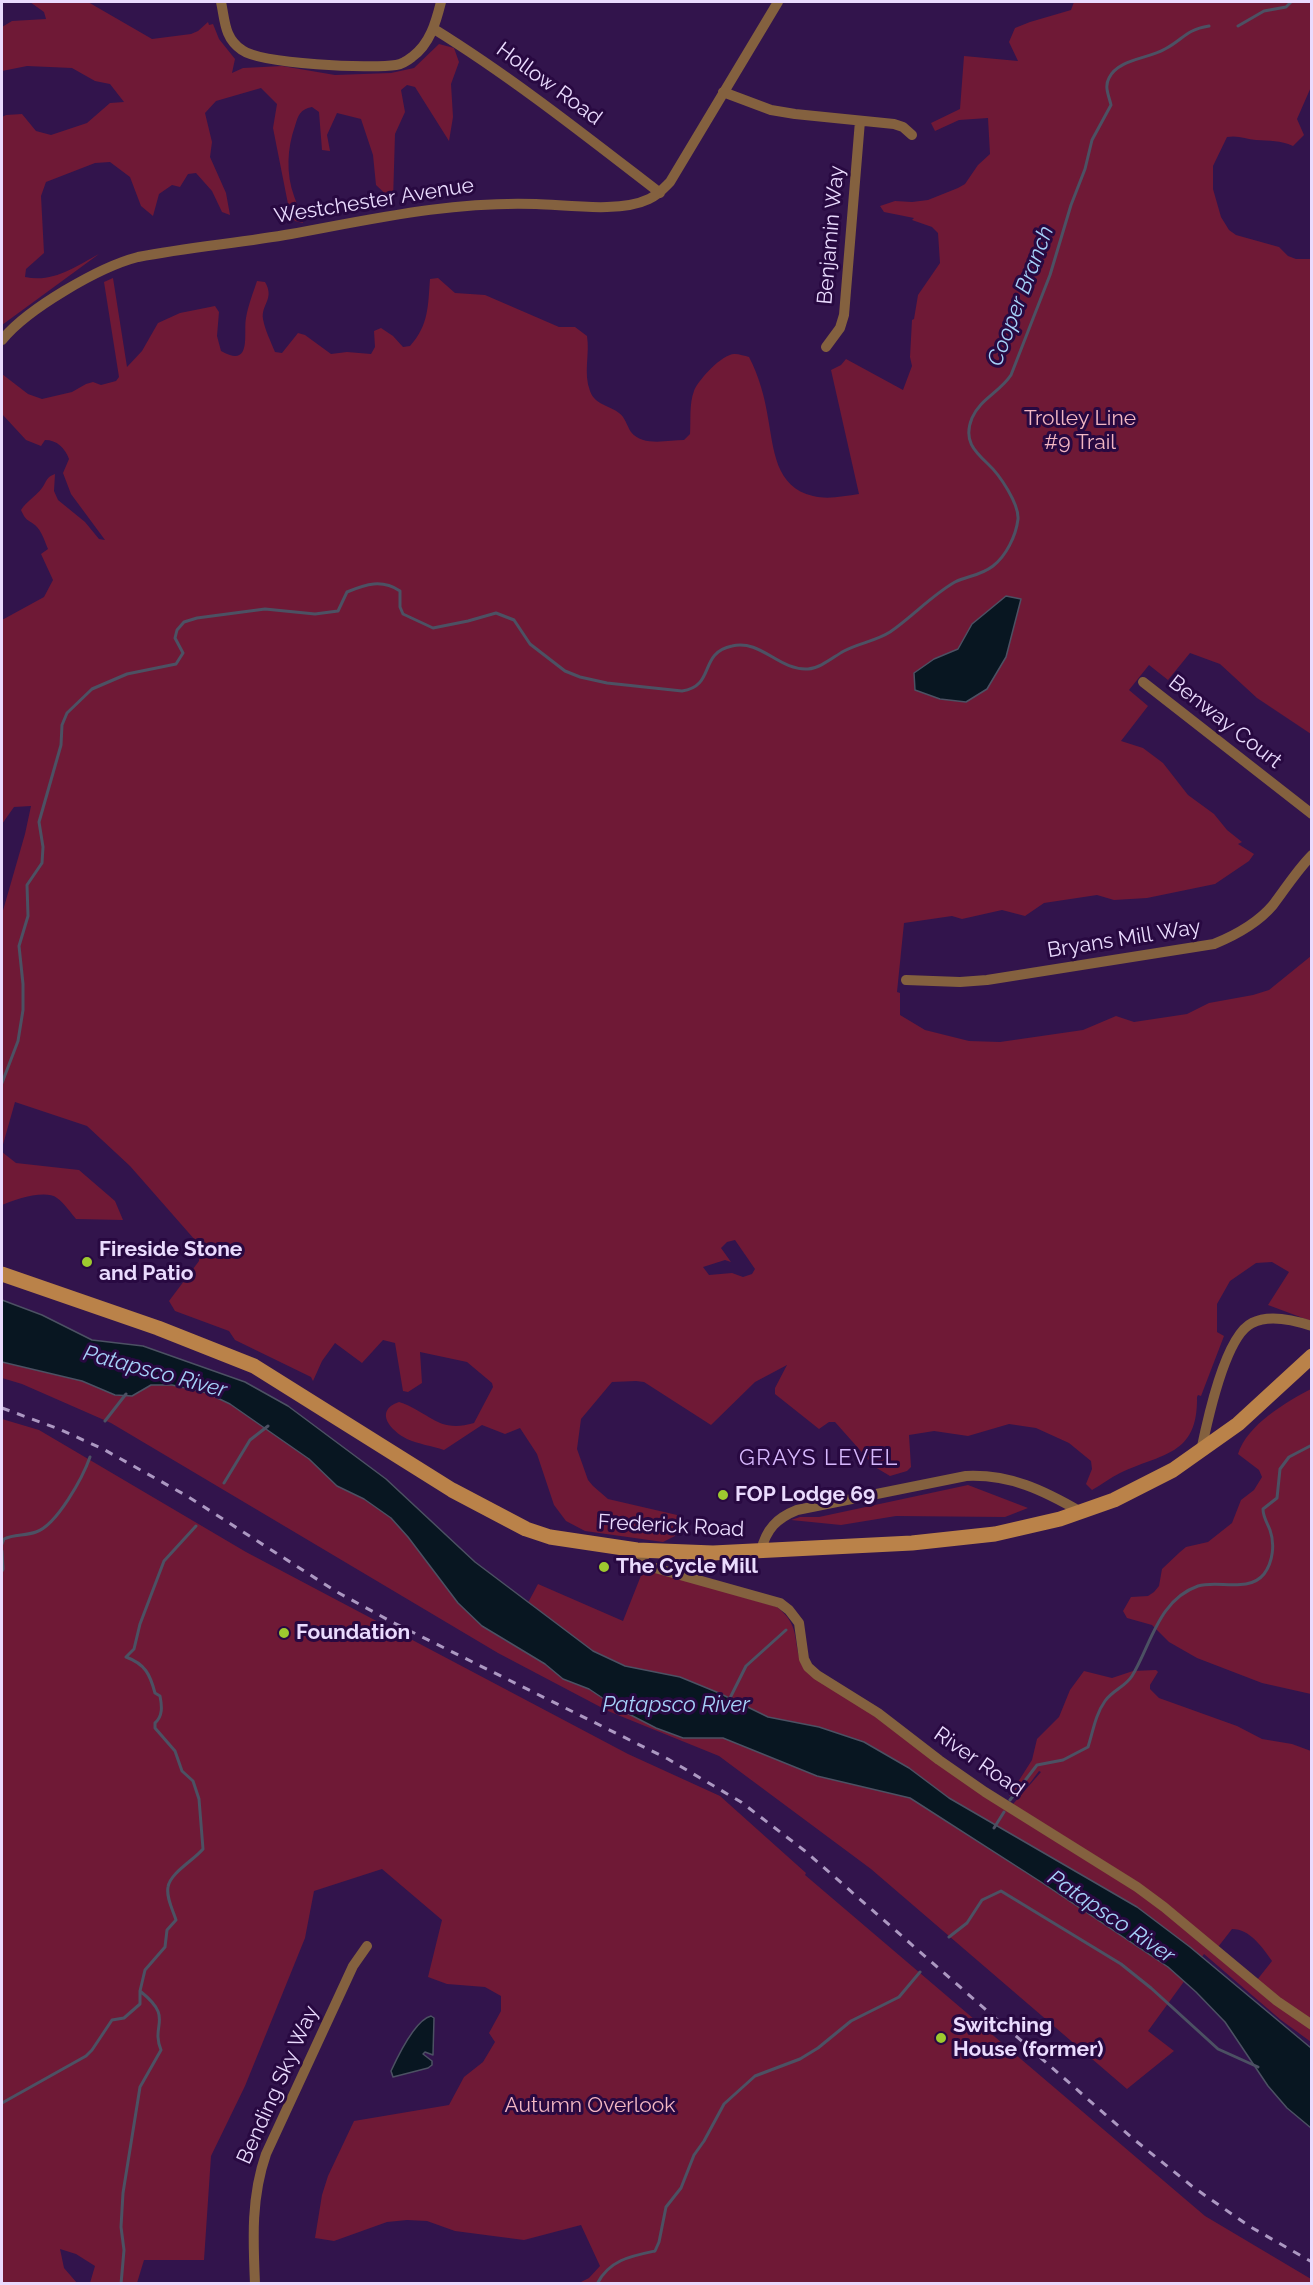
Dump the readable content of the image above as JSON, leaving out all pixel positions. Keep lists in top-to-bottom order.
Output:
{
  "streets": {
    "main road": ["Frederick Road"],
    "street": [
      "Hollow Road",
      "Westchester Avenue",
      "Benjamin Way",
      "Benway Court",
      "Bryans Mill Way",
      "River Road",
      "Bending Sky Way"
    ]
  },
  "crossings": [
    ["Hollow Road", "Westchester Avenue"],
    ["Frederick Road", "River Road"]
  ],
  "districts": ["GRAYS LEVEL"],
  "water": ["Cooper Branch", "Patapsco River"],
  "parks": ["Trolley Line #9 Trail", "Autumn Overlook"],
  "places": [
    "Fireside Stone and Patio",
    "FOP Lodge 69",
    "The Cycle Mill",
    "Foundation",
    "Switching House (former)"
  ]
}
